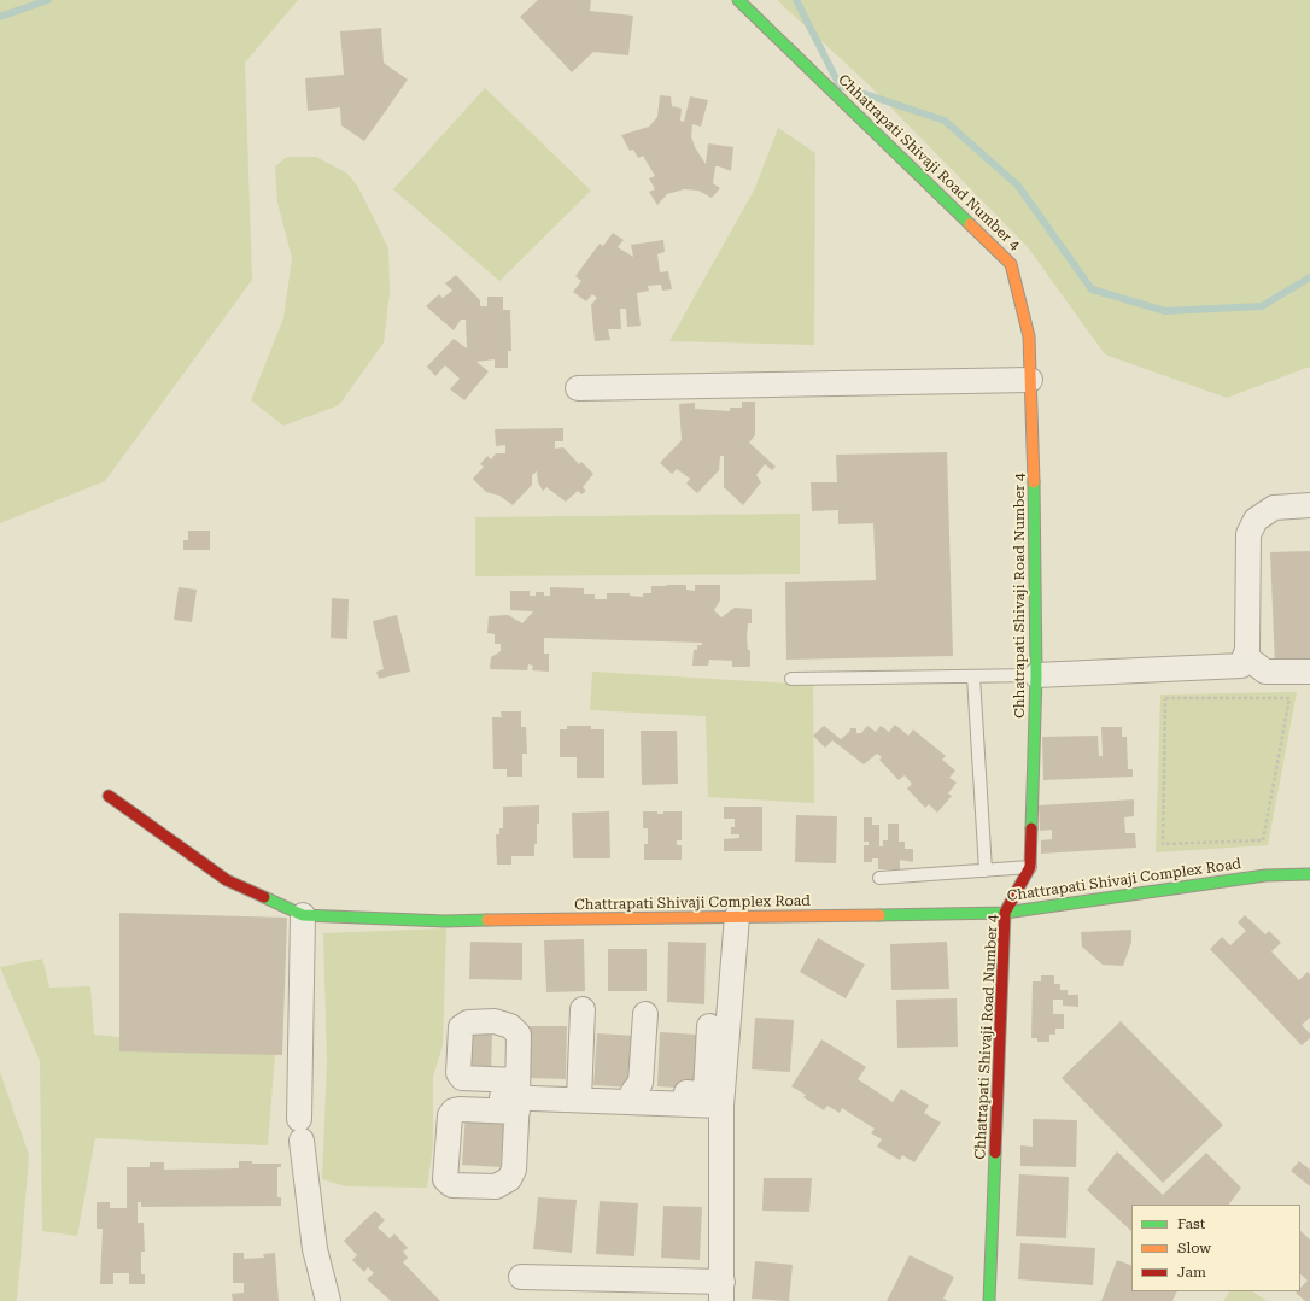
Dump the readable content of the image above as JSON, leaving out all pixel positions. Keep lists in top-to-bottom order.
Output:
{
  "streets": {
    "street": ["Chhatrapati Shivaji Road Number 4", "Chattrapati Shivaji Complex Road"]
  },
  "crossings": [
    ["Chhatrapati Shivaji Road Number 4", "Chattrapati Shivaji Complex Road"]
  ],
  "legend": ["Fast", "Slow", "Jam"]
}
